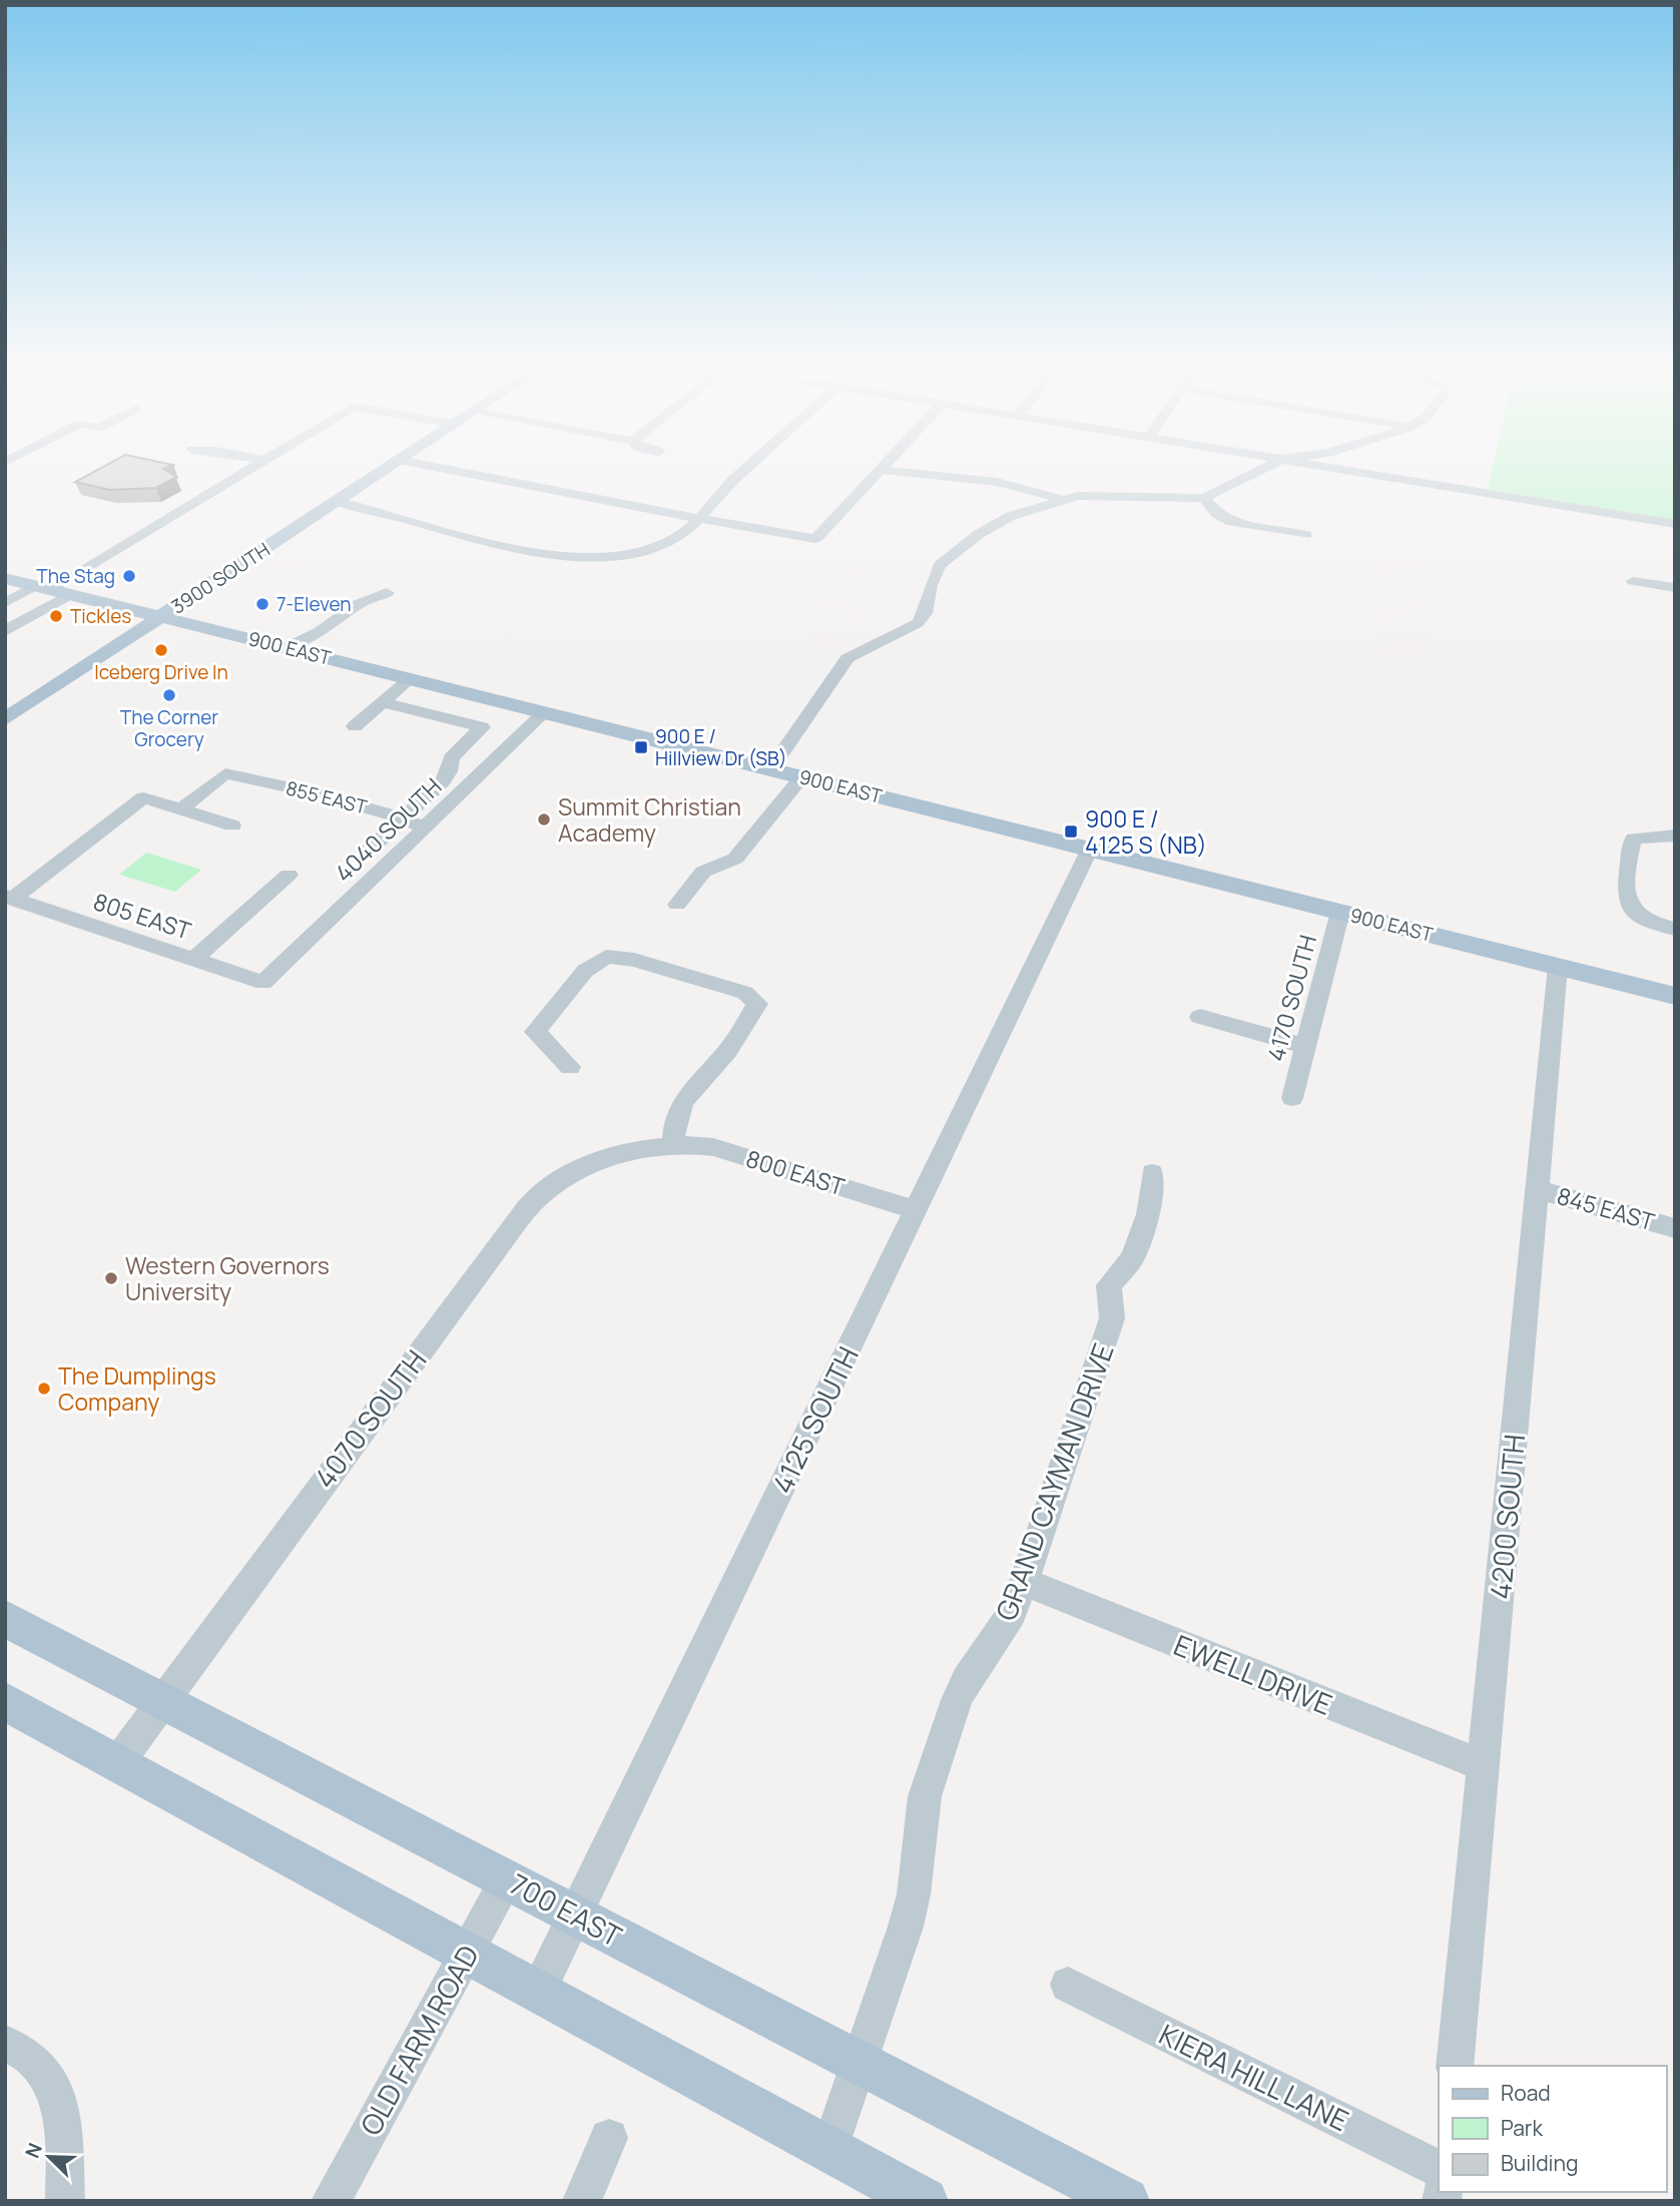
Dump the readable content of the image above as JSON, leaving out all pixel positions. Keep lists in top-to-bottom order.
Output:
{
  "streets": {
    "main road": ["3900 SOUTH", "900 EAST", "700 EAST"],
    "street": [
      "855 EAST",
      "4040 SOUTH",
      "805 EAST",
      "4170 SOUTH",
      "800 EAST",
      "845 EAST",
      "4070 SOUTH",
      "4125 SOUTH",
      "GRAND CAYMAN DRIVE",
      "4200 SOUTH",
      "EWELL DRIVE",
      "OLD FARM ROAD",
      "KIERA HILL LANE"
    ]
  },
  "crossings": [
    ["3900 SOUTH", "900 EAST"],
    ["900 EAST", "4040 SOUTH"],
    ["900 EAST", "4170 SOUTH"],
    ["900 EAST", "4125 SOUTH"],
    ["900 EAST", "4200 SOUTH"],
    ["855 EAST", "4040 SOUTH"],
    ["4040 SOUTH", "805 EAST"],
    ["800 EAST", "4070 SOUTH"],
    ["800 EAST", "4125 SOUTH"],
    ["845 EAST", "4200 SOUTH"],
    ["4070 SOUTH", "700 EAST"],
    ["4125 SOUTH", "700 EAST"],
    ["GRAND CAYMAN DRIVE", "EWELL DRIVE"],
    ["GRAND CAYMAN DRIVE", "700 EAST"],
    ["4200 SOUTH", "EWELL DRIVE"],
    ["700 EAST", "OLD FARM ROAD"]
  ],
  "places": {
    "other": [
      "The Stag",
      "7-Eleven",
      "Tickles",
      "Iceberg Drive In",
      "The Corner Grocery",
      "Summit Christian Academy",
      "Western Governors University",
      "The Dumplings Company"
    ],
    "transit": ["900 E / Hillview Dr (SB)", "900 E / 4125 S (NB)"]
  },
  "legend": ["Road", "Park", "Building"],
  "north": "top left"
}
